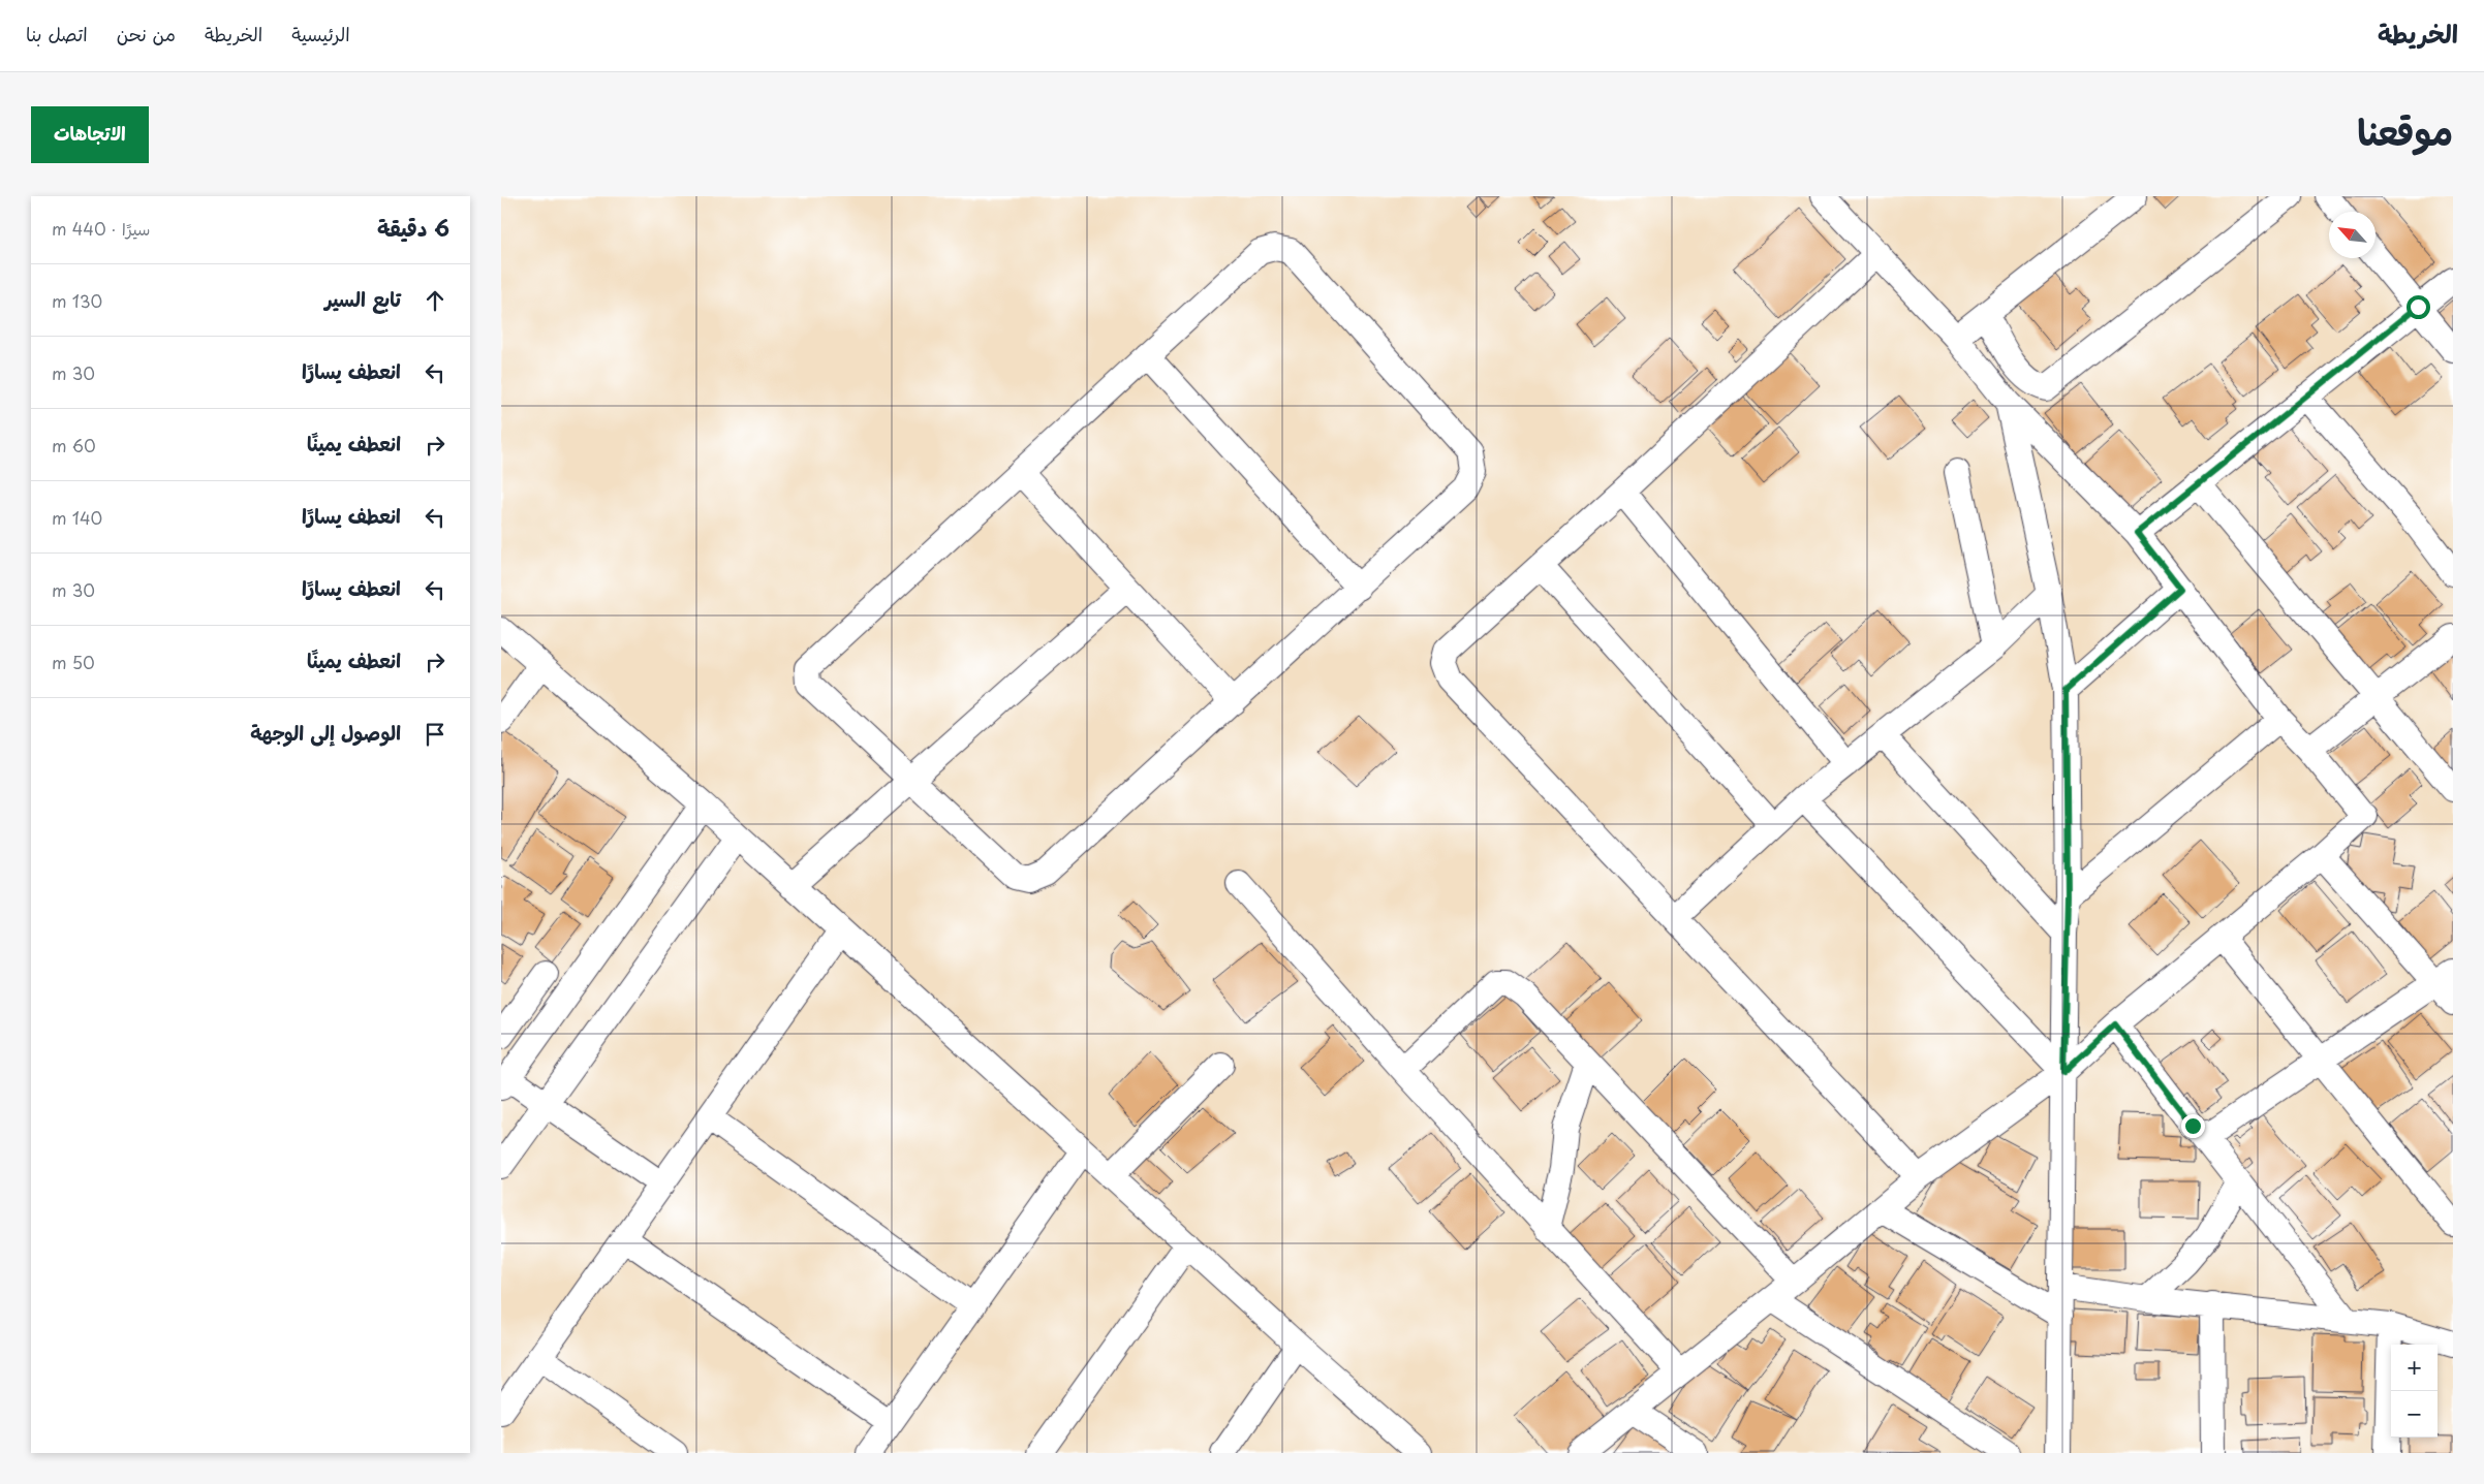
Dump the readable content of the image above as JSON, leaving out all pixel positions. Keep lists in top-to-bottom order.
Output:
{
  "north": "top left",
  "page": {
    "header": "الخريطة",
    "nav": [
      "الرئيسية",
      "الخريطة",
      "من نحن",
      "اتصل بنا"
    ],
    "title": "موقعنا",
    "buttons": "الاتجاهات",
    "heading": ["6 دقيقة", "سيرًا · 440 m"],
    "list": [
      ["تابع السير", "130 m"],
      ["انعطف يسارًا", "30 m"],
      ["انعطف يمينًا", "60 m"],
      ["انعطف يسارًا", "140 m"],
      ["انعطف يسارًا", "30 m"],
      ["انعطف يمينًا", "50 m"],
      "الوصول إلى الوجهة"
    ],
    "map_buttons": ["+", "−"]
  }
}
